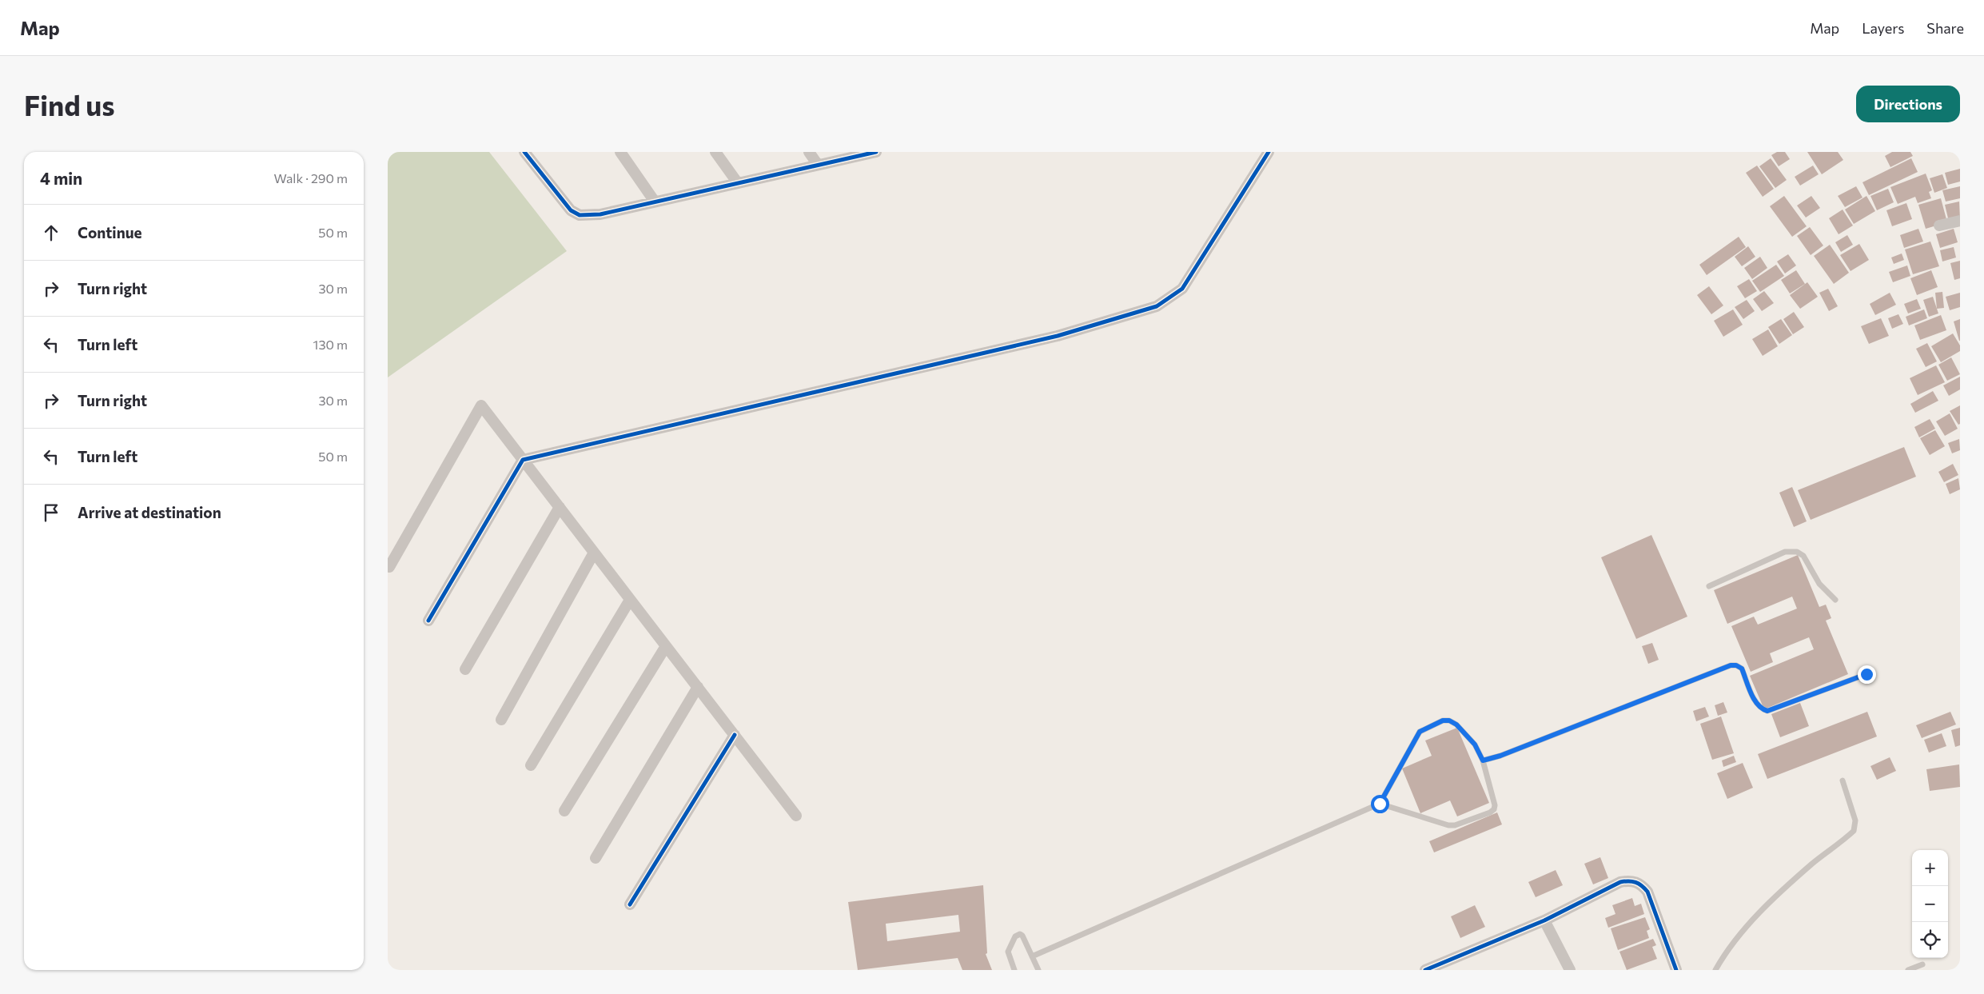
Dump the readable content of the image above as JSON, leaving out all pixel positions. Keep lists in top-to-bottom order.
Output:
{
  "page": {
    "header": "Map",
    "nav": ["Map", "Layers", "Share"],
    "buttons": "Directions",
    "title": "Find us",
    "heading": ["4 min", "Walk · 290 m"],
    "list": [
      ["Continue", "50 m"],
      ["Turn right", "30 m"],
      ["Turn left", "130 m"],
      ["Turn right", "30 m"],
      ["Turn left", "50 m"],
      "Arrive at destination"
    ],
    "map_buttons": ["+", "−"]
  }
}
